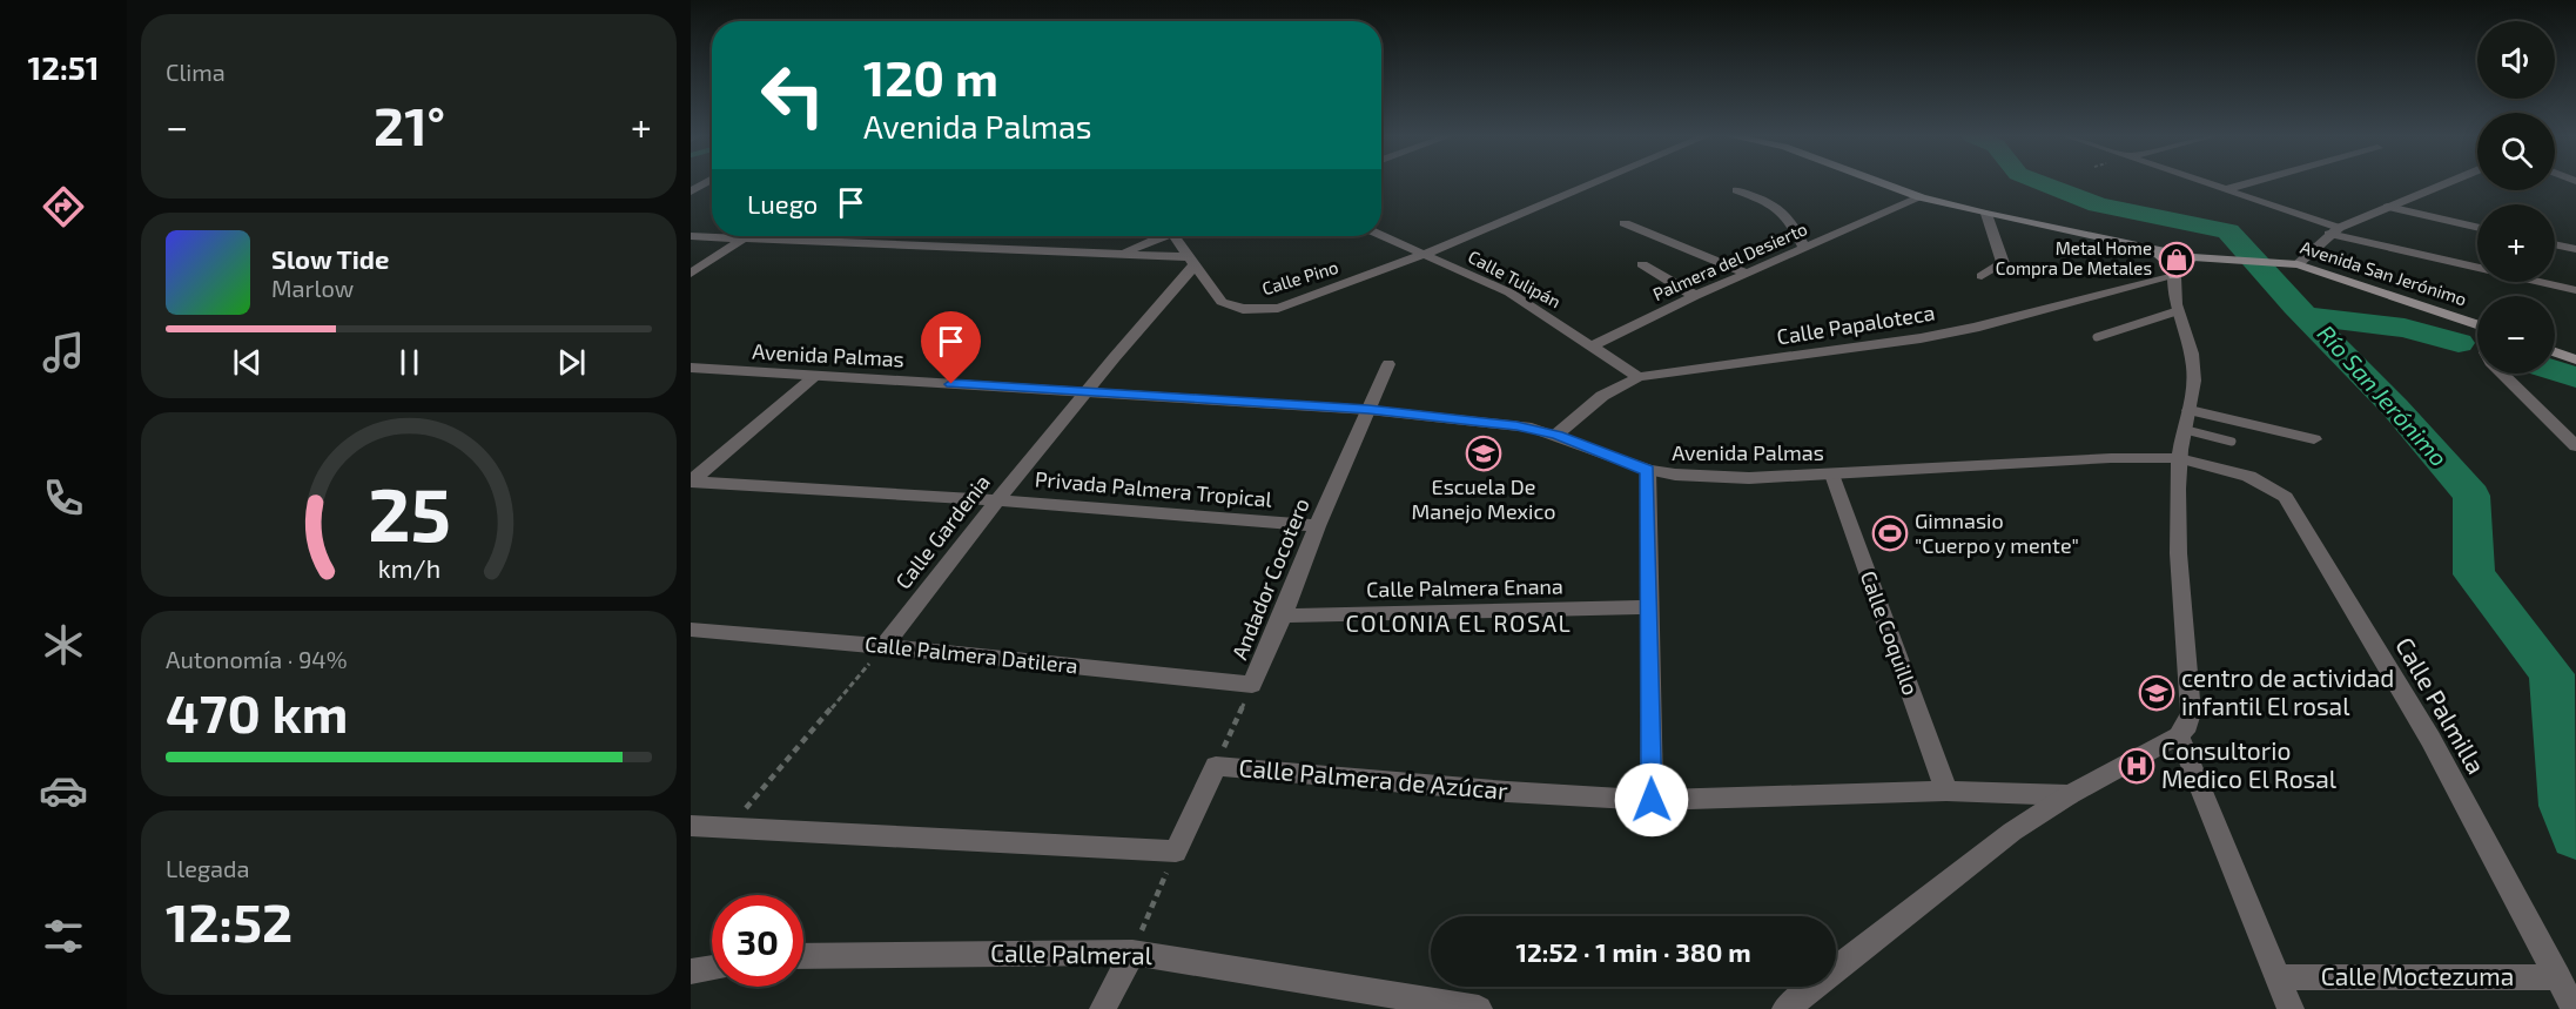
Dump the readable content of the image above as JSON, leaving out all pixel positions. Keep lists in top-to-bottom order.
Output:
{
  "streets": {
    "main road": ["Avenida San Jerónimo"],
    "street": [
      "Palmera del Desierto",
      "Calle Pino",
      "Calle Tulipán",
      "Calle Papaloteca",
      "Avenida Palmas",
      "Privada Palmera Tropical",
      "Calle Gardenia",
      "Andador Cocotero",
      "Calle Palmera Enana",
      "Calle Coquillo",
      "Calle Palmera Datilera",
      "Calle Palmilla",
      "Calle Palmera de Azúcar",
      "Calle Palmeral",
      "Calle Moctezuma"
    ]
  },
  "crossings": [
    ["Palmera del Desierto", "Avenida San Jerónimo"],
    ["Palmera del Desierto", "Calle Tulipán"],
    ["Calle Pino", "Calle Tulipán"],
    ["Calle Pino", "Calle Gardenia"],
    ["Calle Tulipán", "Calle Papaloteca"],
    ["Calle Papaloteca", "Avenida Palmas"],
    ["Avenida Palmas", "Calle Gardenia"],
    ["Avenida Palmas", "Andador Cocotero"],
    ["Avenida Palmas", "Calle Coquillo"],
    ["Avenida Palmas", "Calle Palmilla"],
    ["Privada Palmera Tropical", "Calle Gardenia"],
    ["Privada Palmera Tropical", "Andador Cocotero"],
    ["Calle Gardenia", "Calle Palmera Datilera"],
    ["Andador Cocotero", "Calle Palmera Enana"],
    ["Andador Cocotero", "Calle Palmera Datilera"],
    ["Andador Cocotero", "Calle Palmera de Azúcar"],
    ["Calle Coquillo", "Calle Palmera de Azúcar"],
    ["Calle Palmilla", "Calle Moctezuma"]
  ],
  "districts": ["COLONIA EL ROSAL"],
  "water": ["Río San Jerónimo"],
  "places": {
    "shop": ["Metal Home Compra De Metales"],
    "school or university": ["Escuela De Manejo Mexico", "centro de actividad infantil El rosal"],
    "sports": ["Gimnasio \"Cuerpo y mente\""],
    "hospital": ["Consultorio Medico El Rosal"]
  },
  "page": {
    "tabs": "12:51",
    "tile": [
      "Clima",
      ["Autonomía · 94%", "470 km"],
      ["Llegada", "12:52"]
    ],
    "map_buttons": ["+", "−"],
    "turn": ["120 m", "Avenida Palmas"],
    "heat": ["−", "21°", "+"],
    "then": "Luego",
    "song": ["Slow Tide", "Marlow"],
    "limit": "30",
    "trip": "12:52 · 1 min · 380 m",
    "gauge": ["25", "km/h"]
  }
}
